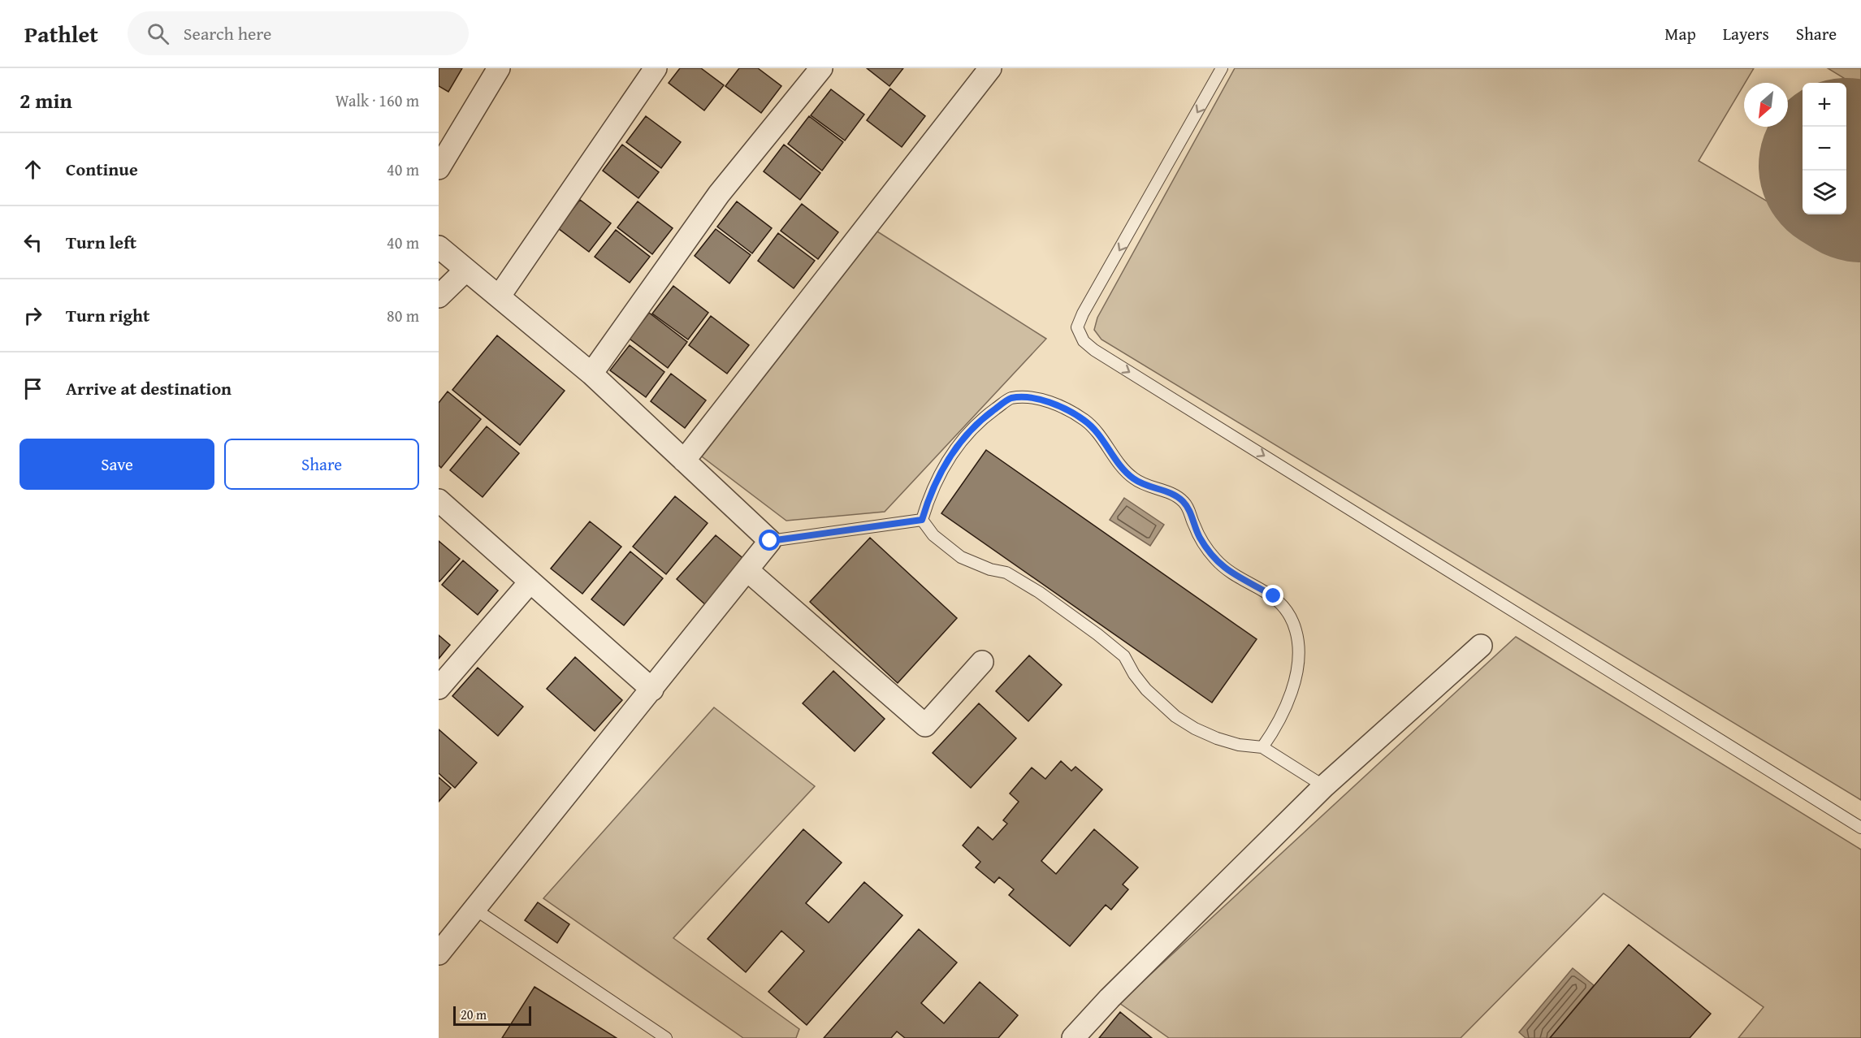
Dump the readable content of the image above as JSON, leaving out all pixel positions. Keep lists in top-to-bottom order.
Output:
{
  "scale_bar": "20 m",
  "north": "bottom left",
  "page": {
    "header": "Pathlet",
    "search": "Search here",
    "nav": ["Map", "Layers", "Share"],
    "heading": ["2 min", "Walk · 160 m"],
    "map_buttons": ["+", "−"],
    "list": [
      ["Continue", "40 m"],
      ["Turn left", "40 m"],
      ["Turn right", "80 m"],
      "Arrive at destination"
    ],
    "buttons": ["Save", "Share"],
    "scale": "20 m"
  }
}
